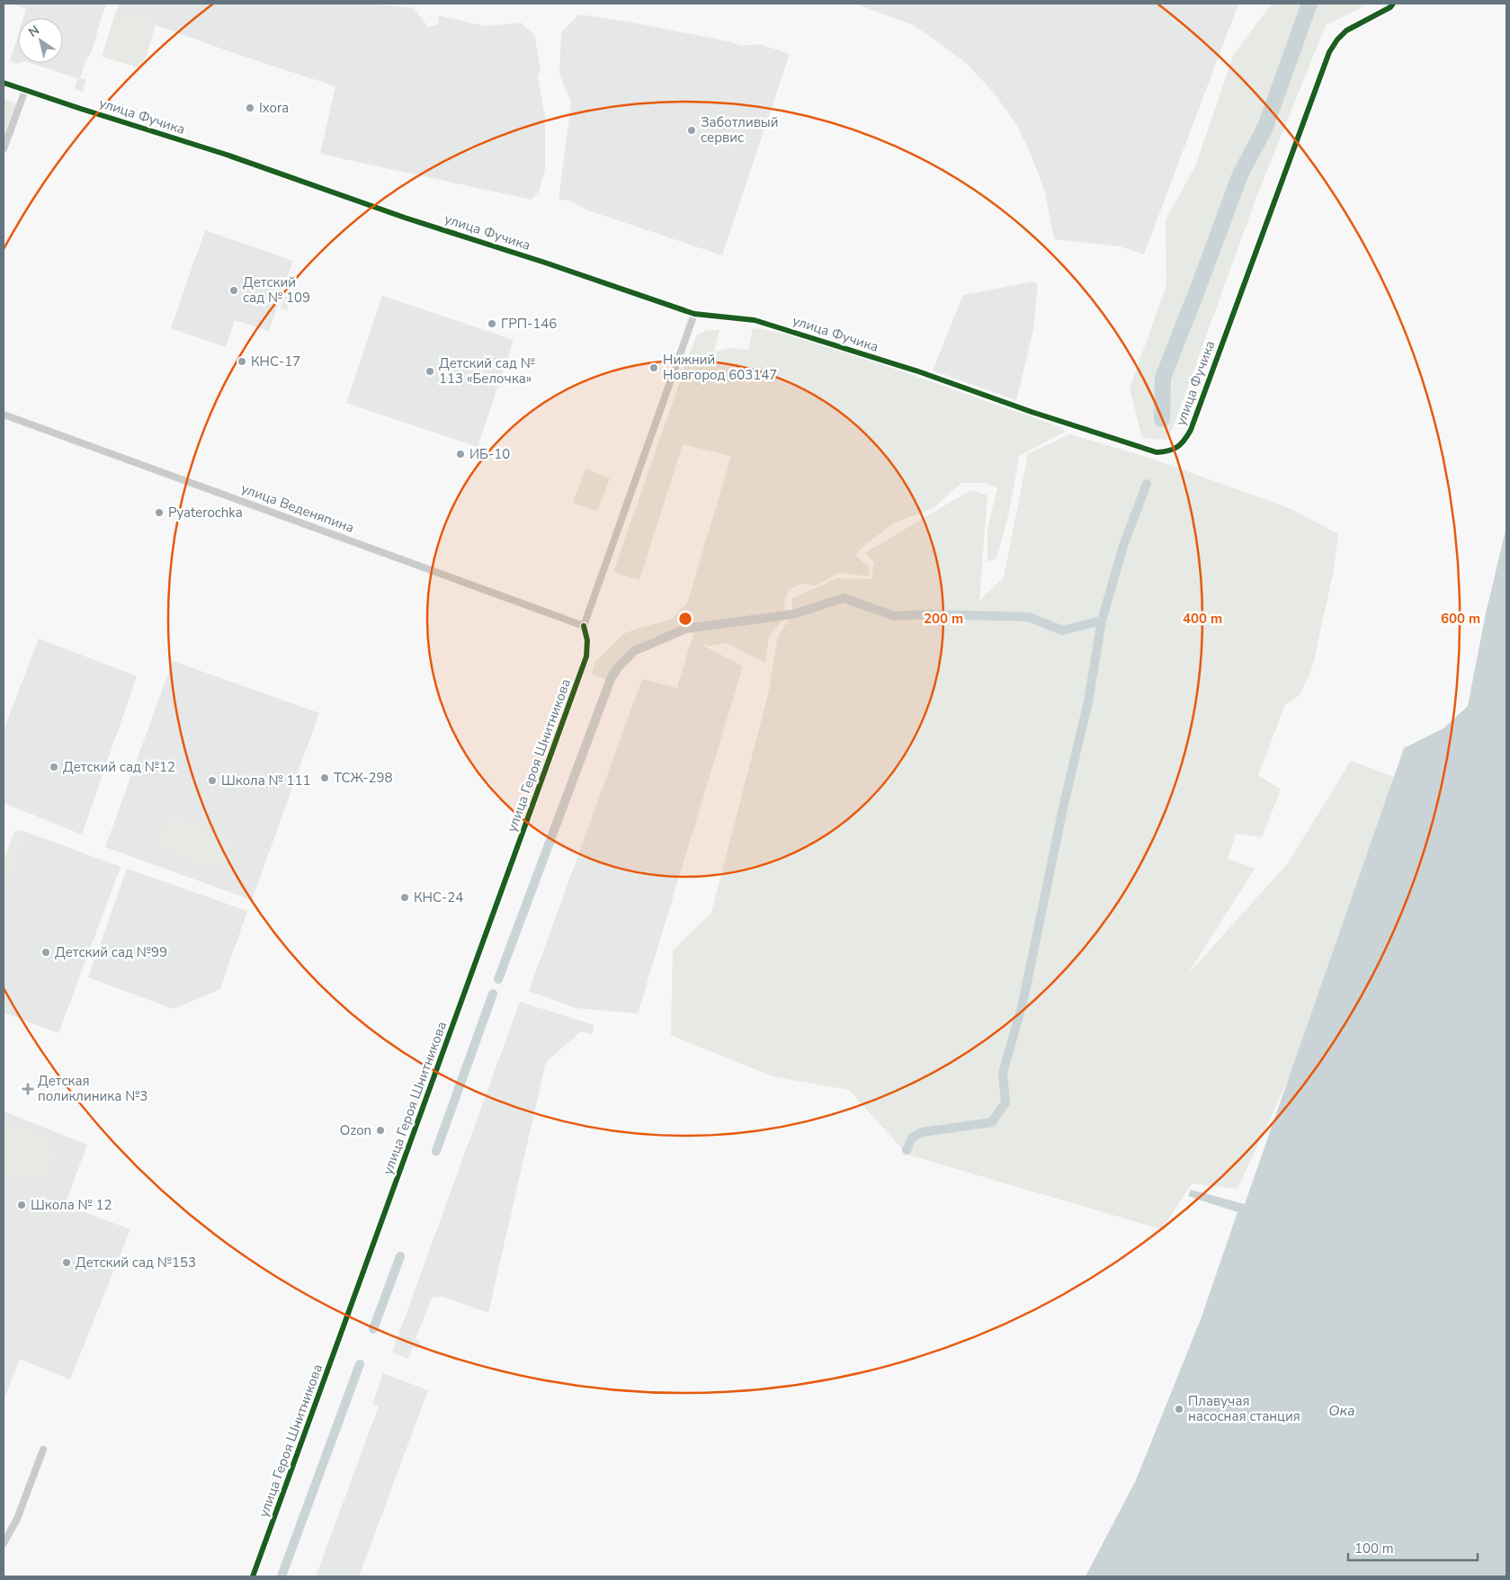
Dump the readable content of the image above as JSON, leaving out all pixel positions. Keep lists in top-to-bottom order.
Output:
{
  "streets": {
    "street": ["улица Фучика", "улица Веденяпина", "улица Героя Шнитникова"]
  },
  "crossings": [
    ["улица Веденяпина", "улица Героя Шнитникова"]
  ],
  "water": ["Ока"],
  "places": {
    "other": [
      "Ixora",
      "Заботливый сервис",
      "Детский сад № 109",
      "ГРП-146",
      "КНС-17",
      "Нижний Новгород 603147",
      "Детский сад № 113 «Белочка»",
      "ИБ-10",
      "Pyaterochka",
      "Детский сад №12",
      "ТСЖ-298",
      "Школа № 111",
      "КНС-24",
      "Детский сад №99",
      "Ozon",
      "Школа № 12",
      "Детский сад №153",
      "Плавучая насосная станция"
    ],
    "health": ["Детская поликлиника №3"]
  },
  "scale_bar": "100 m",
  "north": "top left",
  "rings": ["200 m", "400 m", "600 m"]
}
